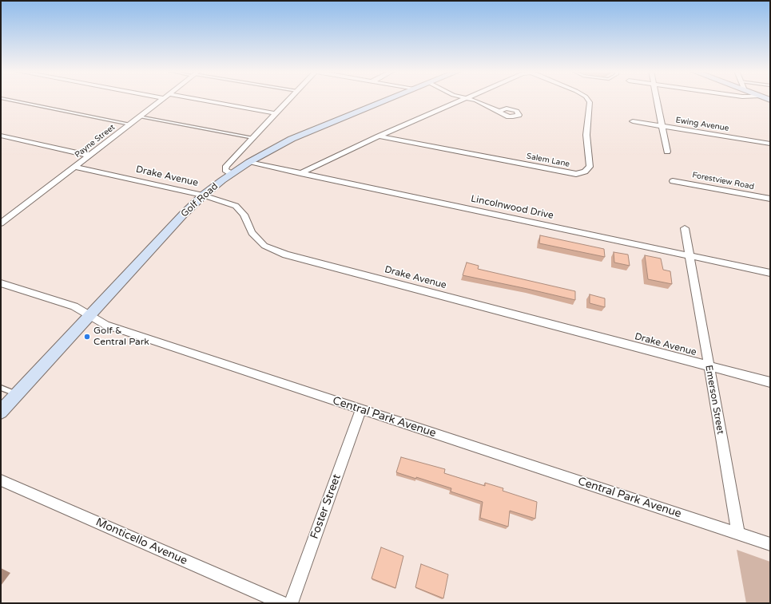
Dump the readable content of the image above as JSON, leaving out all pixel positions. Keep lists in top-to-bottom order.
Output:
{
  "streets": {
    "main road": ["Golf Road"],
    "street": [
      "Ewing Avenue",
      "Payne Street",
      "Salem Lane",
      "Drake Avenue",
      "Forestview Road",
      "Lincolnwood Drive",
      "Emerson Street",
      "Central Park Avenue",
      "Foster Street",
      "Monticello Avenue"
    ]
  },
  "crossings": [
    ["Payne Street", "Drake Avenue"],
    ["Salem Lane", "Lincolnwood Drive"],
    ["Drake Avenue", "Golf Road"],
    ["Drake Avenue", "Emerson Street"],
    ["Golf Road", "Lincolnwood Drive"],
    ["Golf Road", "Central Park Avenue"],
    ["Lincolnwood Drive", "Emerson Street"],
    ["Emerson Street", "Central Park Avenue"],
    ["Central Park Avenue", "Foster Street"]
  ],
  "places": ["Golf & Central Park"]
}
